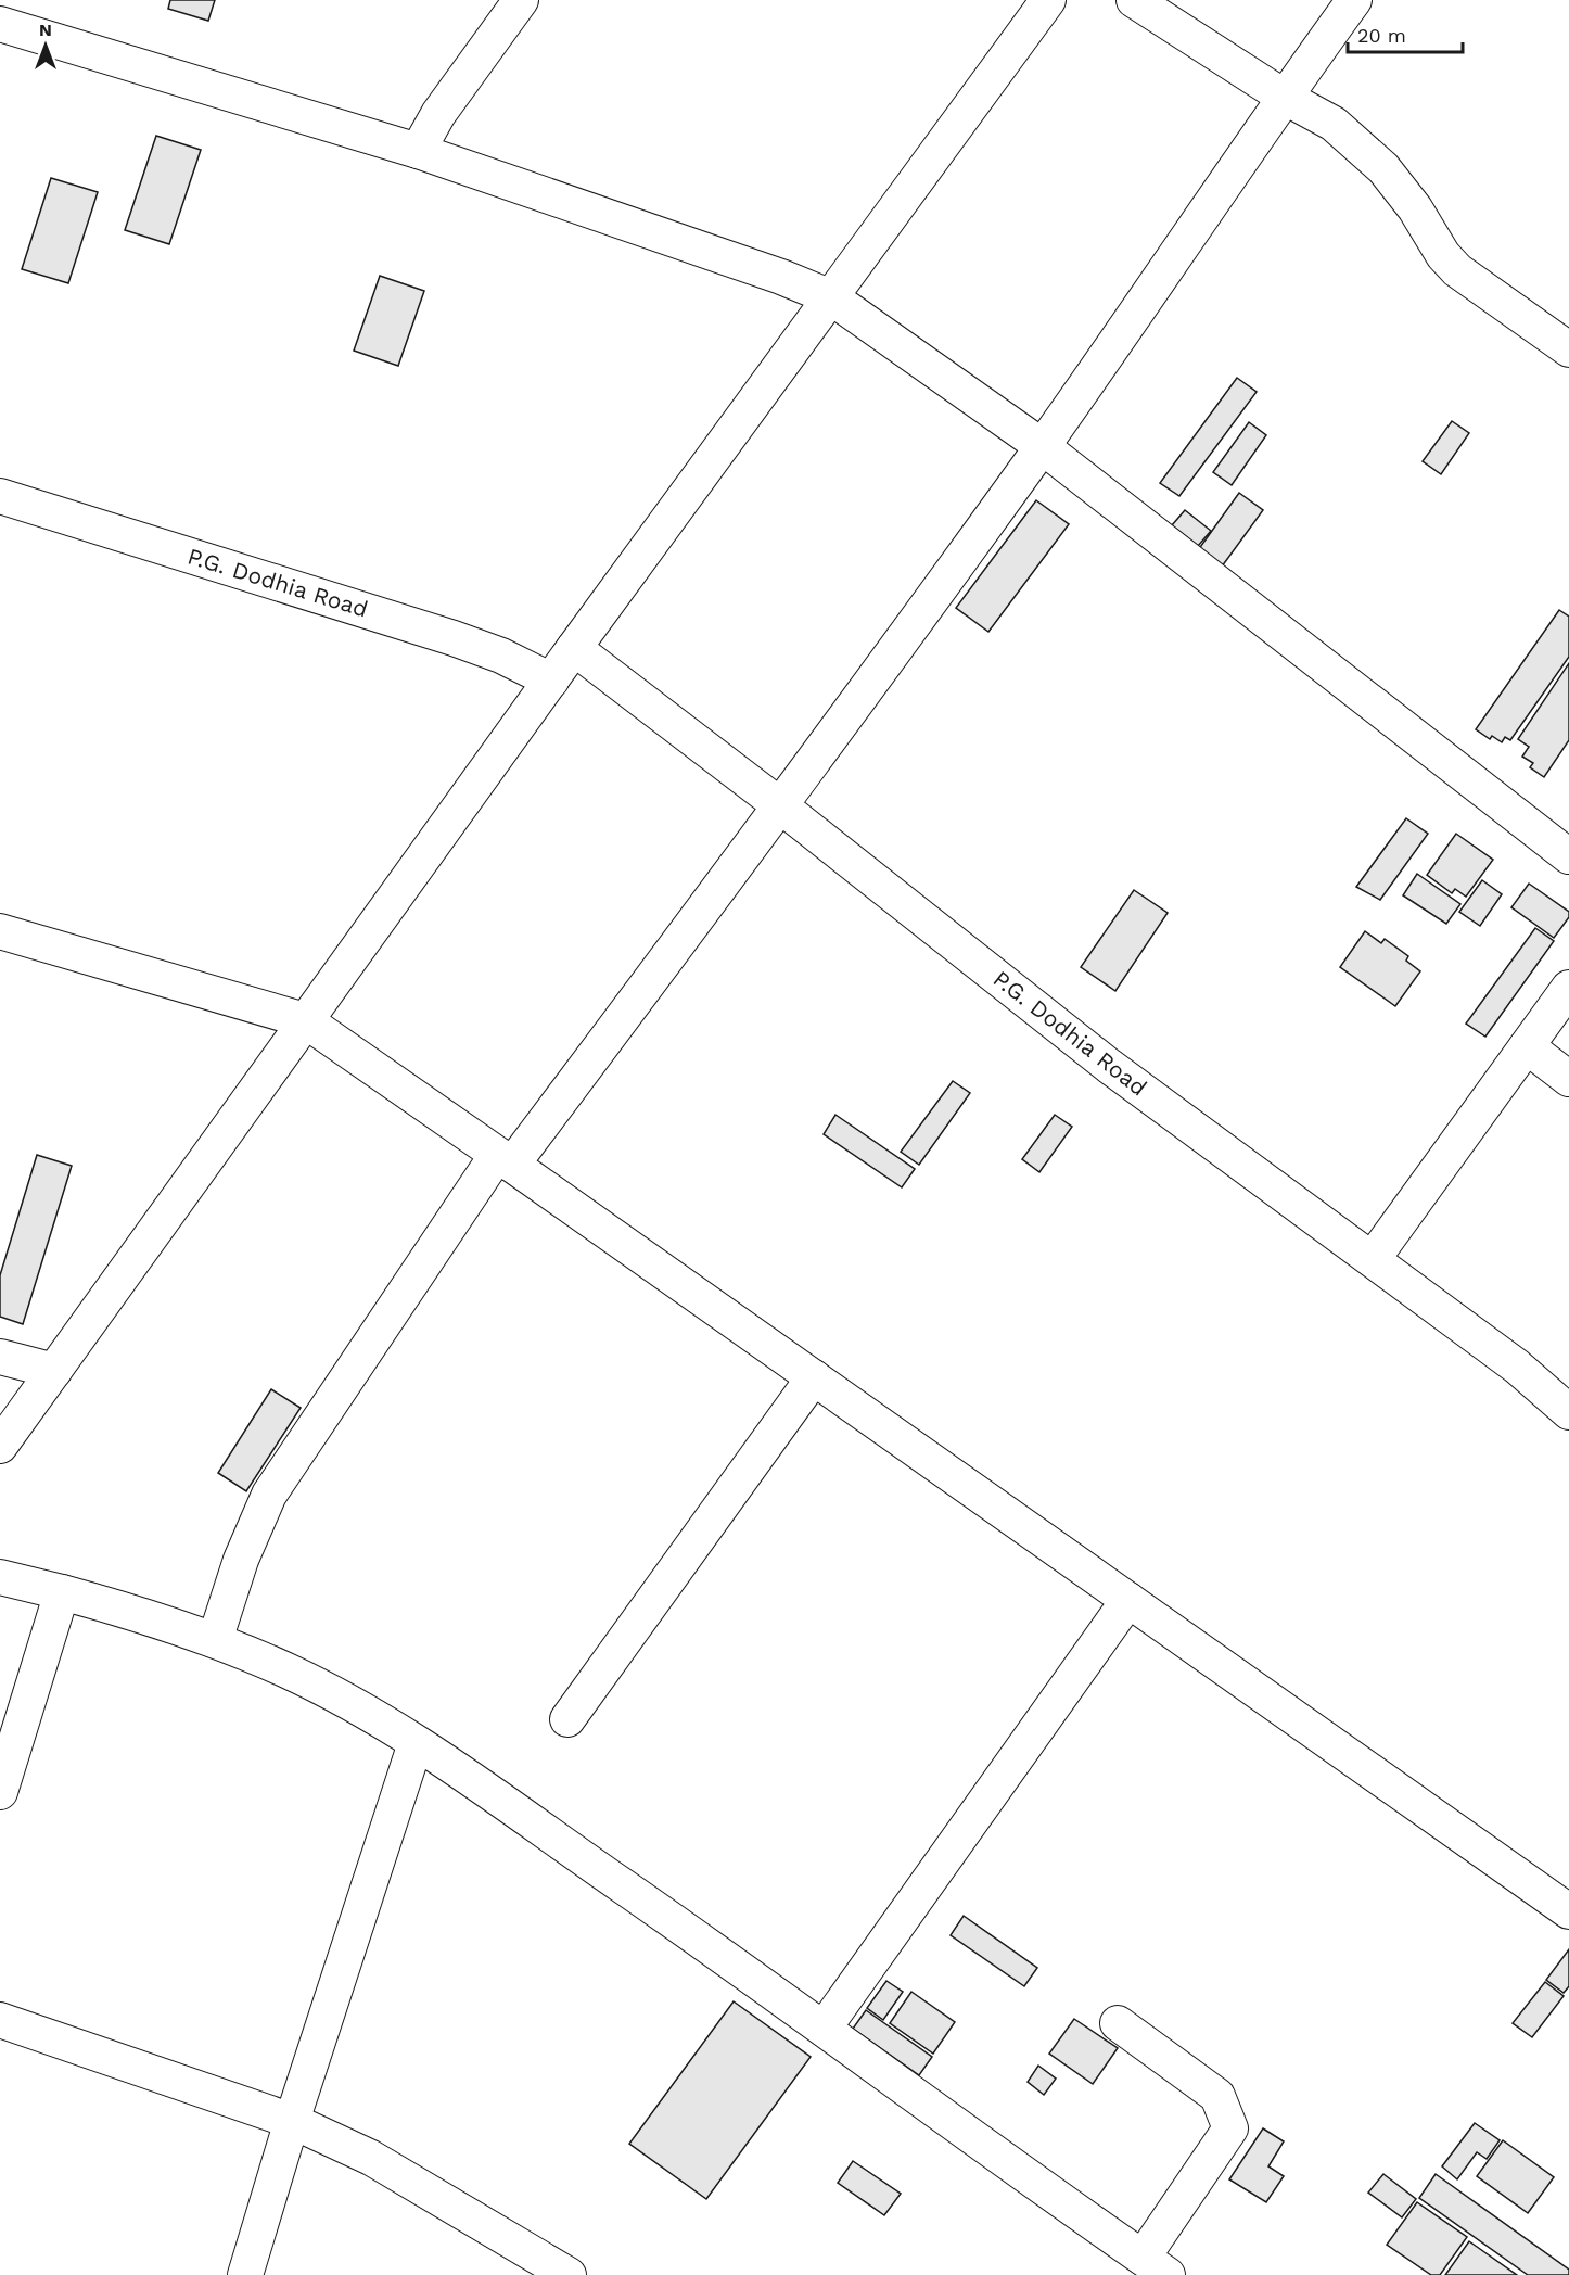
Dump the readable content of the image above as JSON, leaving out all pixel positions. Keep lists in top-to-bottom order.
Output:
{
  "streets": {
    "street": ["P.G. Dodhia Road"]
  },
  "scale_bar": "20 m",
  "north": "top"
}
